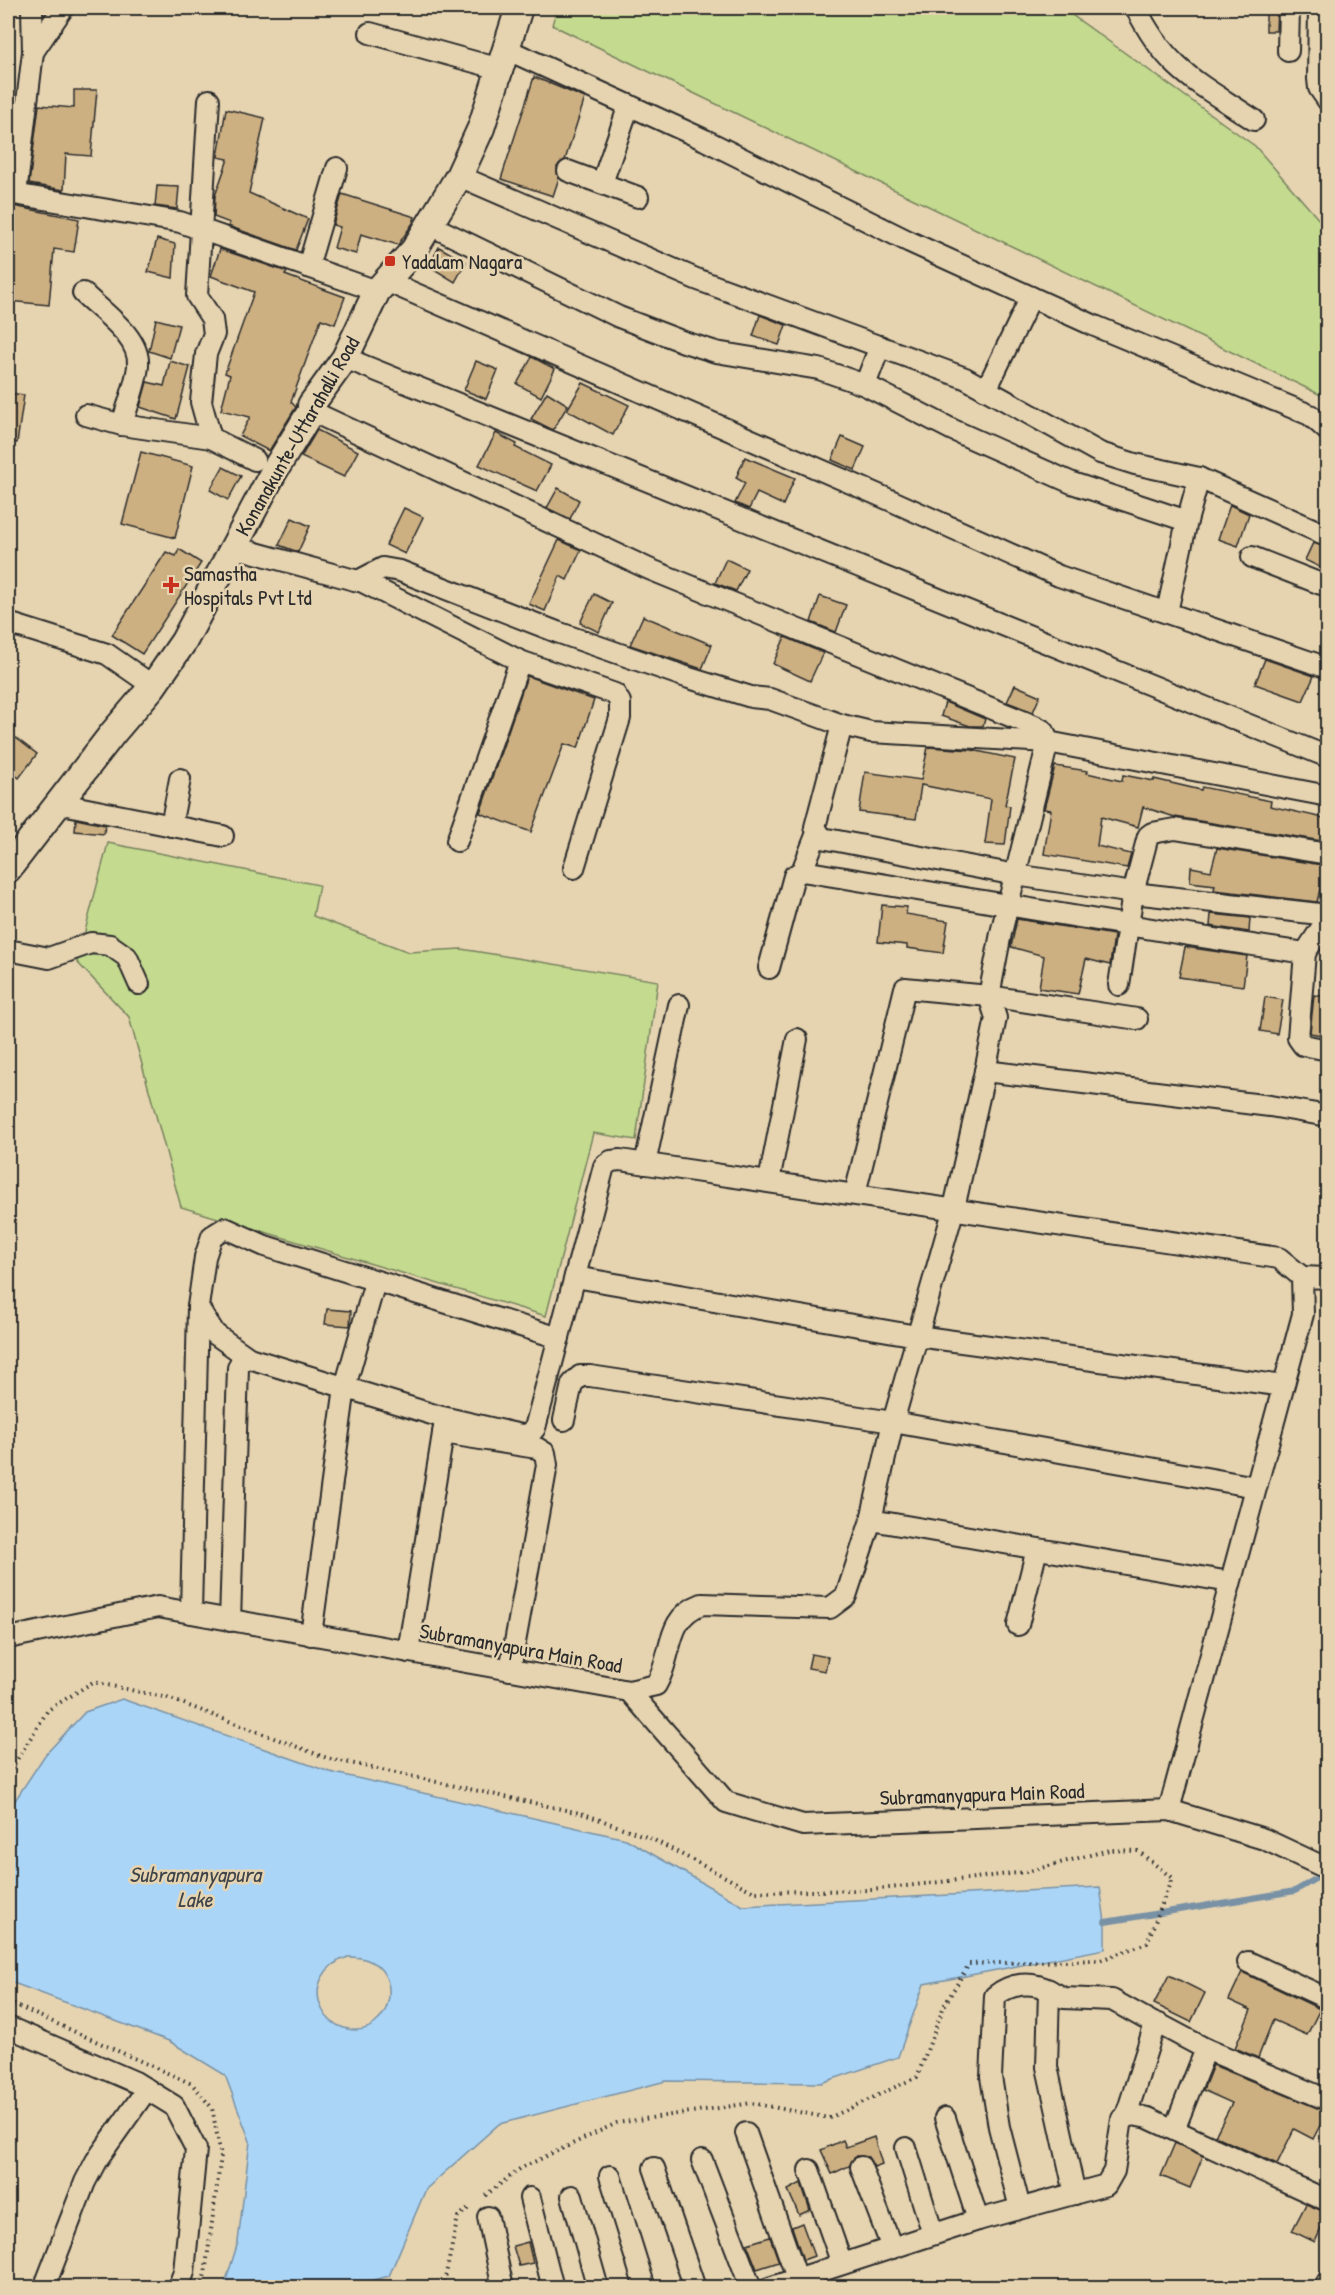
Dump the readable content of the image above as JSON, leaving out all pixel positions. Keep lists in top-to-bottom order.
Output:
{
  "streets": {
    "main road": ["Konanakunte-Uttarahalli Road"],
    "street": ["Subramanyapura Main Road"]
  },
  "water": ["Subramanyapura Lake"],
  "places": {
    "transit": ["Yadalam Nagara"],
    "health": ["Samastha Hospitals Pvt Ltd"]
  }
}
